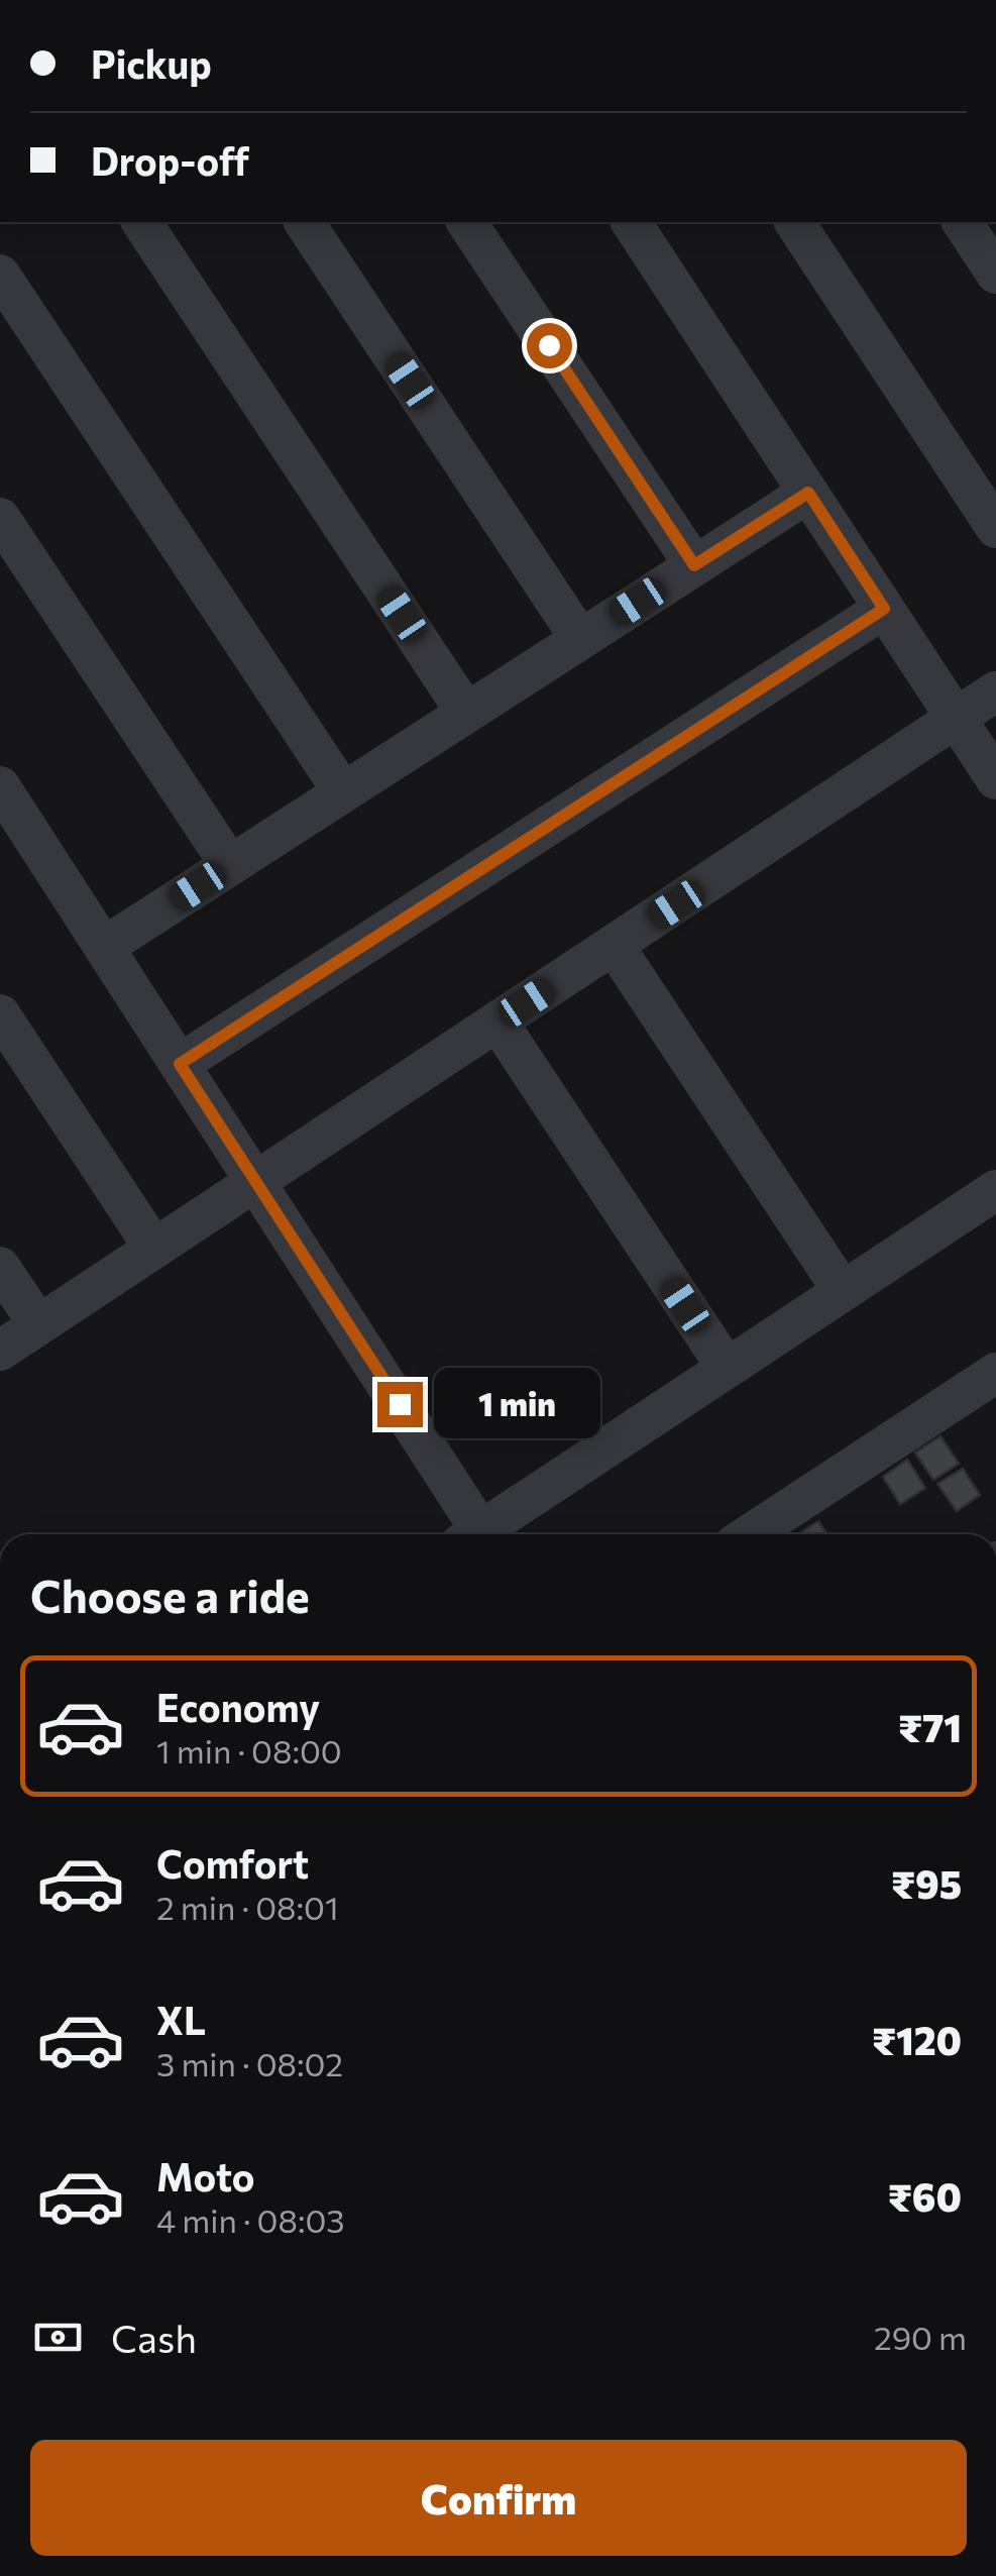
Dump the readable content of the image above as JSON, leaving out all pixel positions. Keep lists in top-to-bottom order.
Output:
{
  "page": {
    "banner": ["Pickup", "Drop-off"],
    "bubble": "1 min",
    "heading": "Choose a ride",
    "list": [
      {
        "name": "Economy",
        "note": "1 min · 08:00",
        "value": "₹71"
      },
      {
        "name": "Comfort",
        "note": "2 min · 08:01",
        "value": "₹95"
      },
      {
        "name": "XL",
        "note": "3 min · 08:02",
        "value": "₹120"
      },
      {
        "name": "Moto",
        "note": "4 min · 08:03",
        "value": "₹60"
      }
    ],
    "pay": ["Cash", "290 m"],
    "buttons": "Confirm"
  }
}
